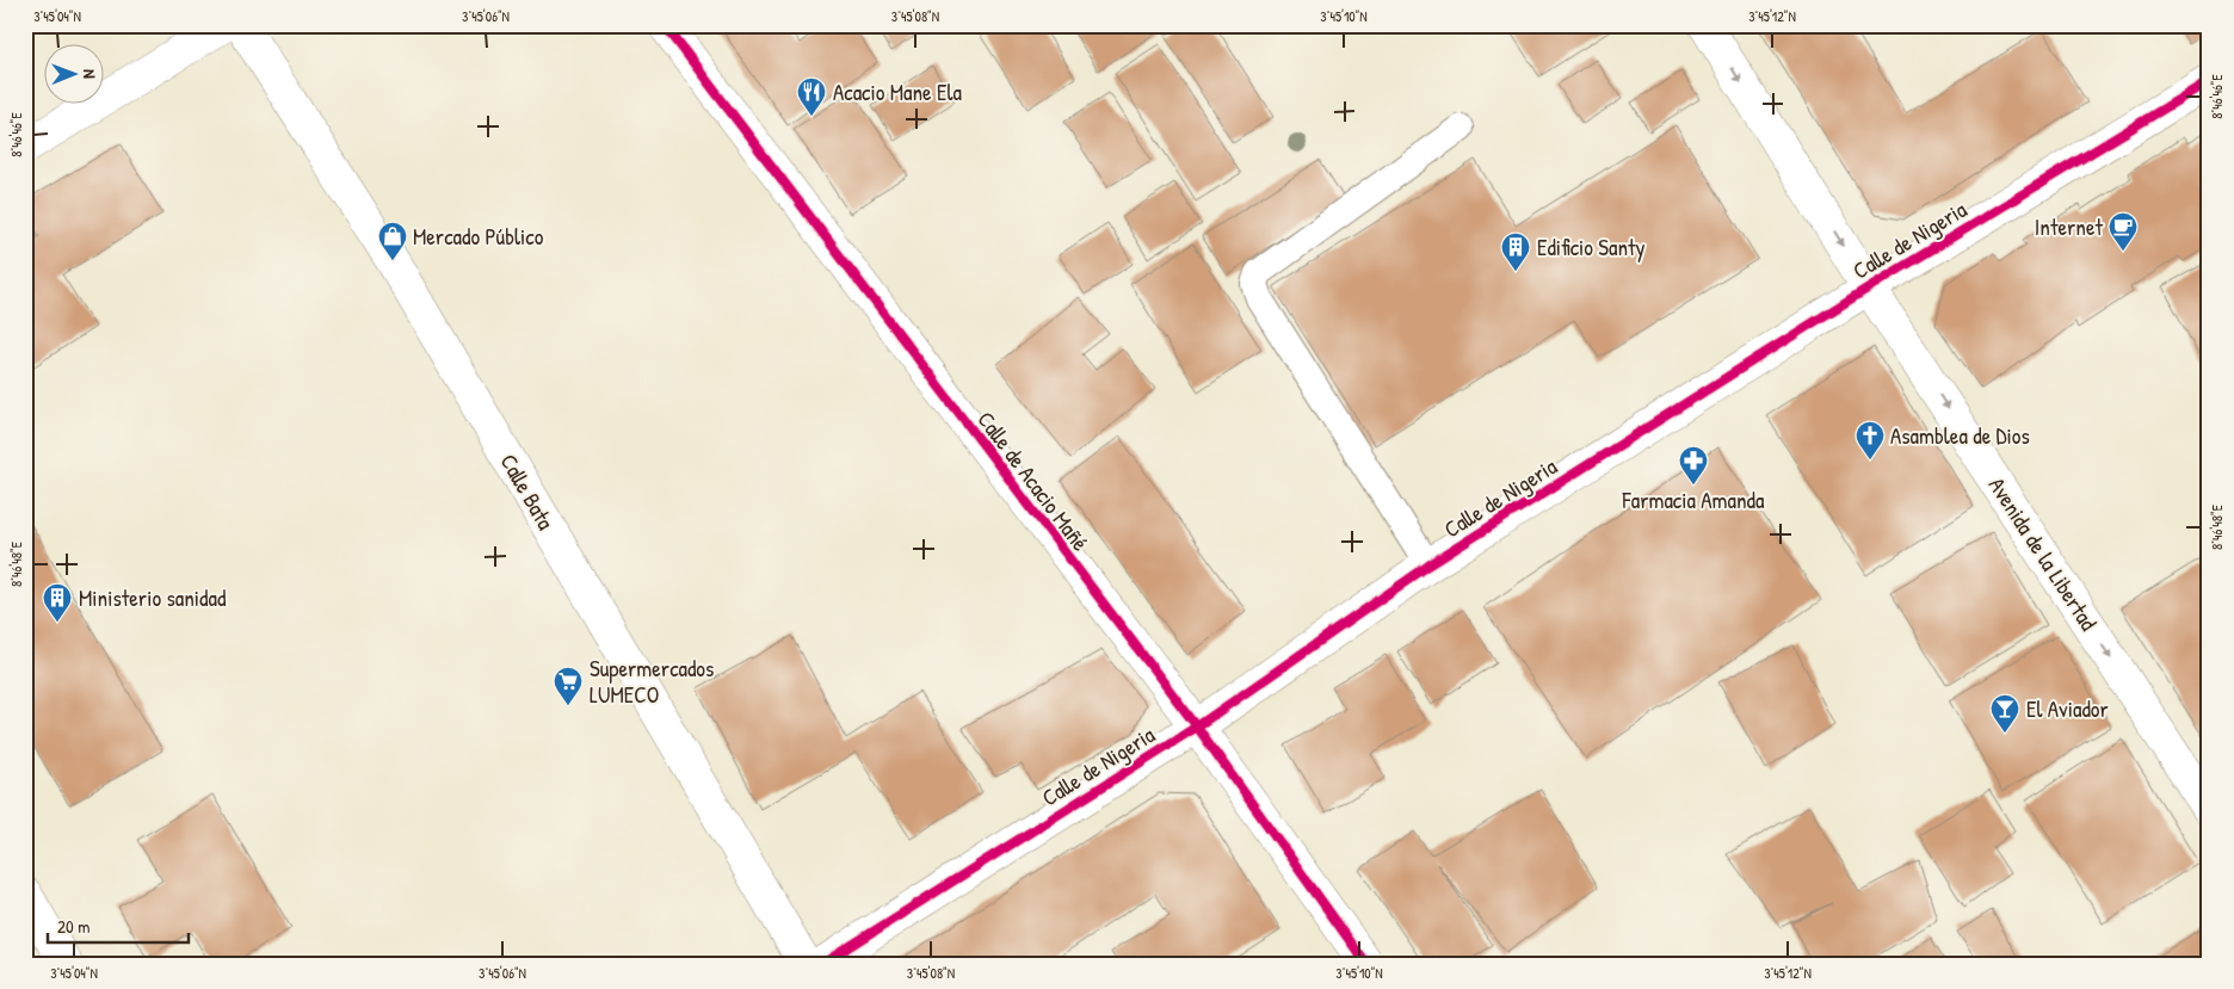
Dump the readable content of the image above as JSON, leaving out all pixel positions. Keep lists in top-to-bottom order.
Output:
{
  "streets": {
    "street": [
      "Calle de Nigeria",
      "Calle de Acacio Mañé",
      "Calle Bata",
      "Avenida de la Libertad"
    ]
  },
  "crossings": [
    ["Calle de Nigeria", "Calle de Acacio Mañé"],
    ["Calle de Nigeria", "Avenida de la Libertad"]
  ],
  "one_way": ["Avenida de la Libertad"],
  "places": {
    "restaurant": ["Acacio Mane Ela"],
    "cafe": ["Internet"],
    "shop": ["Mercado Público"],
    "building": ["Edificio Santy", "Ministerio sanidad"],
    "church": ["Asamblea de Dios"],
    "pharmacy": ["Farmacia Amanda"],
    "supermarket": ["Supermercados LUMECO"],
    "bar": ["El Aviador"]
  },
  "scale_bar": "20 m",
  "north": "right",
  "coordinates": [
    "3°45'04\"N",
    "3°45'06\"N",
    "3°45'08\"N",
    "3°45'10\"N",
    "3°45'12\"N",
    "8°46'46\"E",
    "8°46'48\"E"
  ]
}
